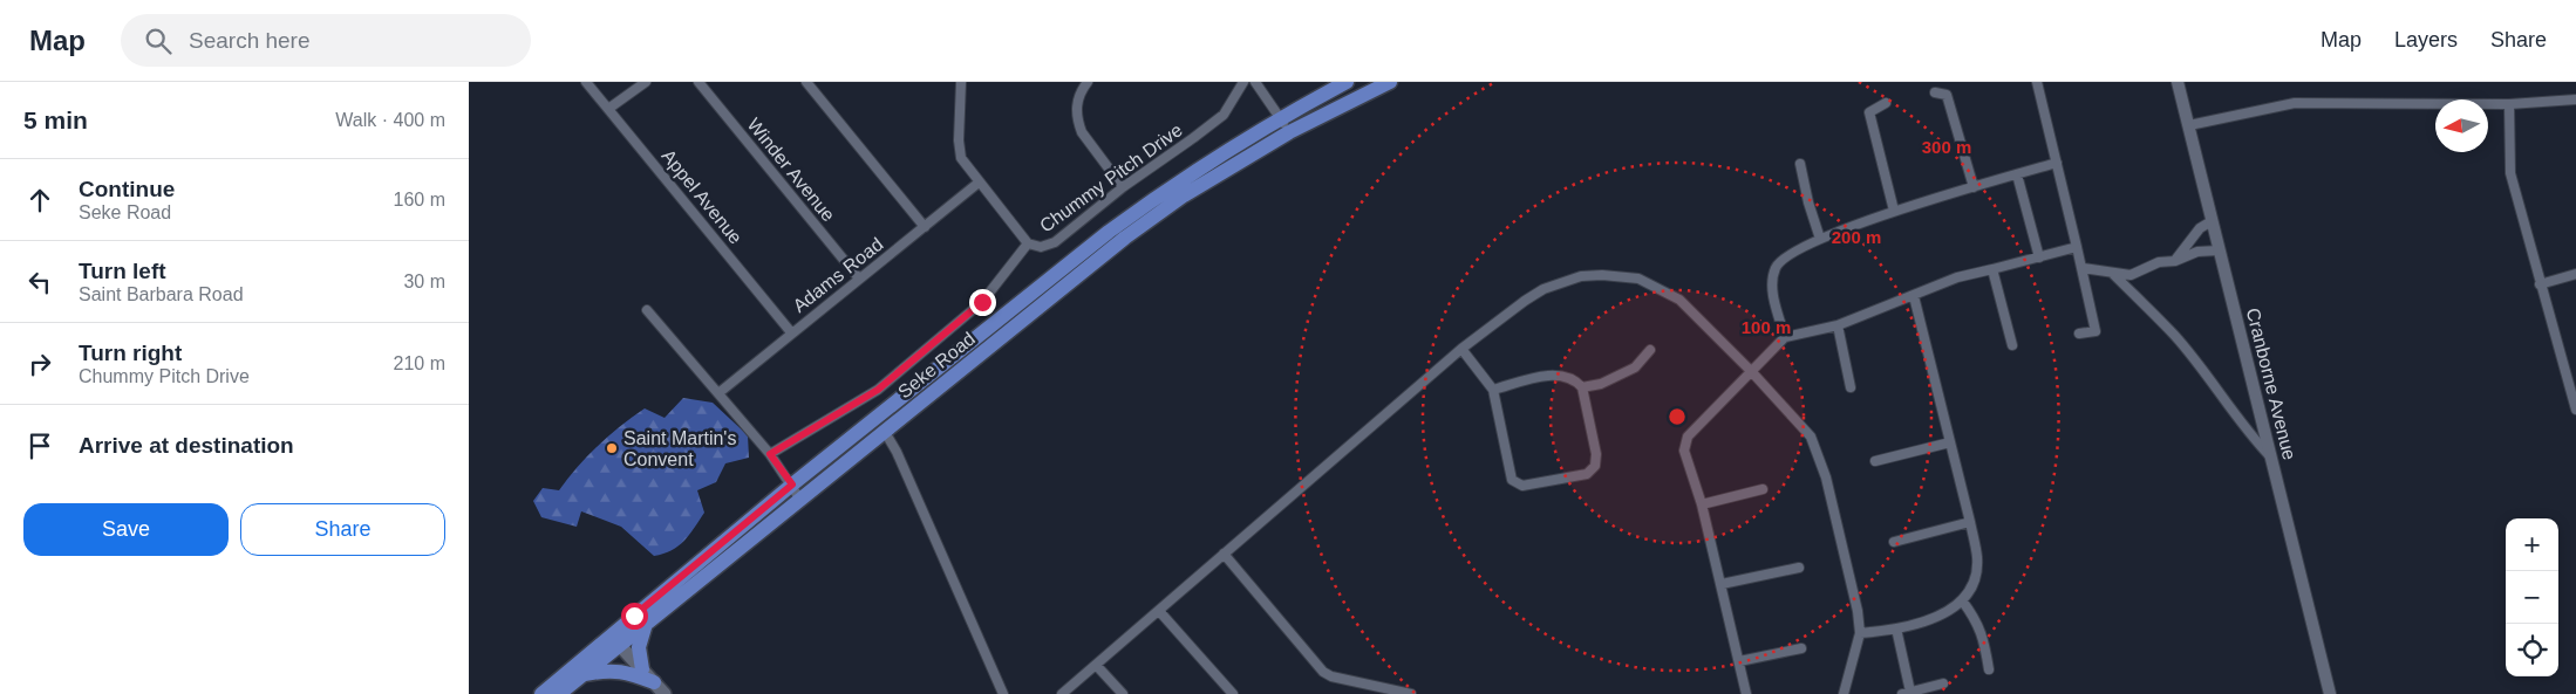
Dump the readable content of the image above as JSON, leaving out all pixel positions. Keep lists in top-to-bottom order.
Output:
{
  "streets": {
    "main road": ["Seke Road"],
    "street": [
      "Winder Avenue",
      "Chummy Pitch Drive",
      "Appel Avenue",
      "Adams Road",
      "Cranborne Avenue"
    ]
  },
  "crossings": [
    ["Winder Avenue", "Adams Road"],
    ["Appel Avenue", "Adams Road"]
  ],
  "places": ["Saint Martin's Convent"],
  "north": "left",
  "page": {
    "header": "Map",
    "search": "Search here",
    "nav": ["Map", "Layers", "Share"],
    "heading": ["5 min", "Walk · 400 m"],
    "list": [
      ["Continue", "Seke Road", "160 m"],
      ["Turn left", "Saint Barbara Road", "30 m"],
      ["Turn right", "Chummy Pitch Drive", "210 m"],
      "Arrive at destination"
    ],
    "buttons": ["Save", "Share"],
    "map_buttons": ["+", "−"]
  },
  "rings": ["300 m", "200 m", "100 m"]
}
